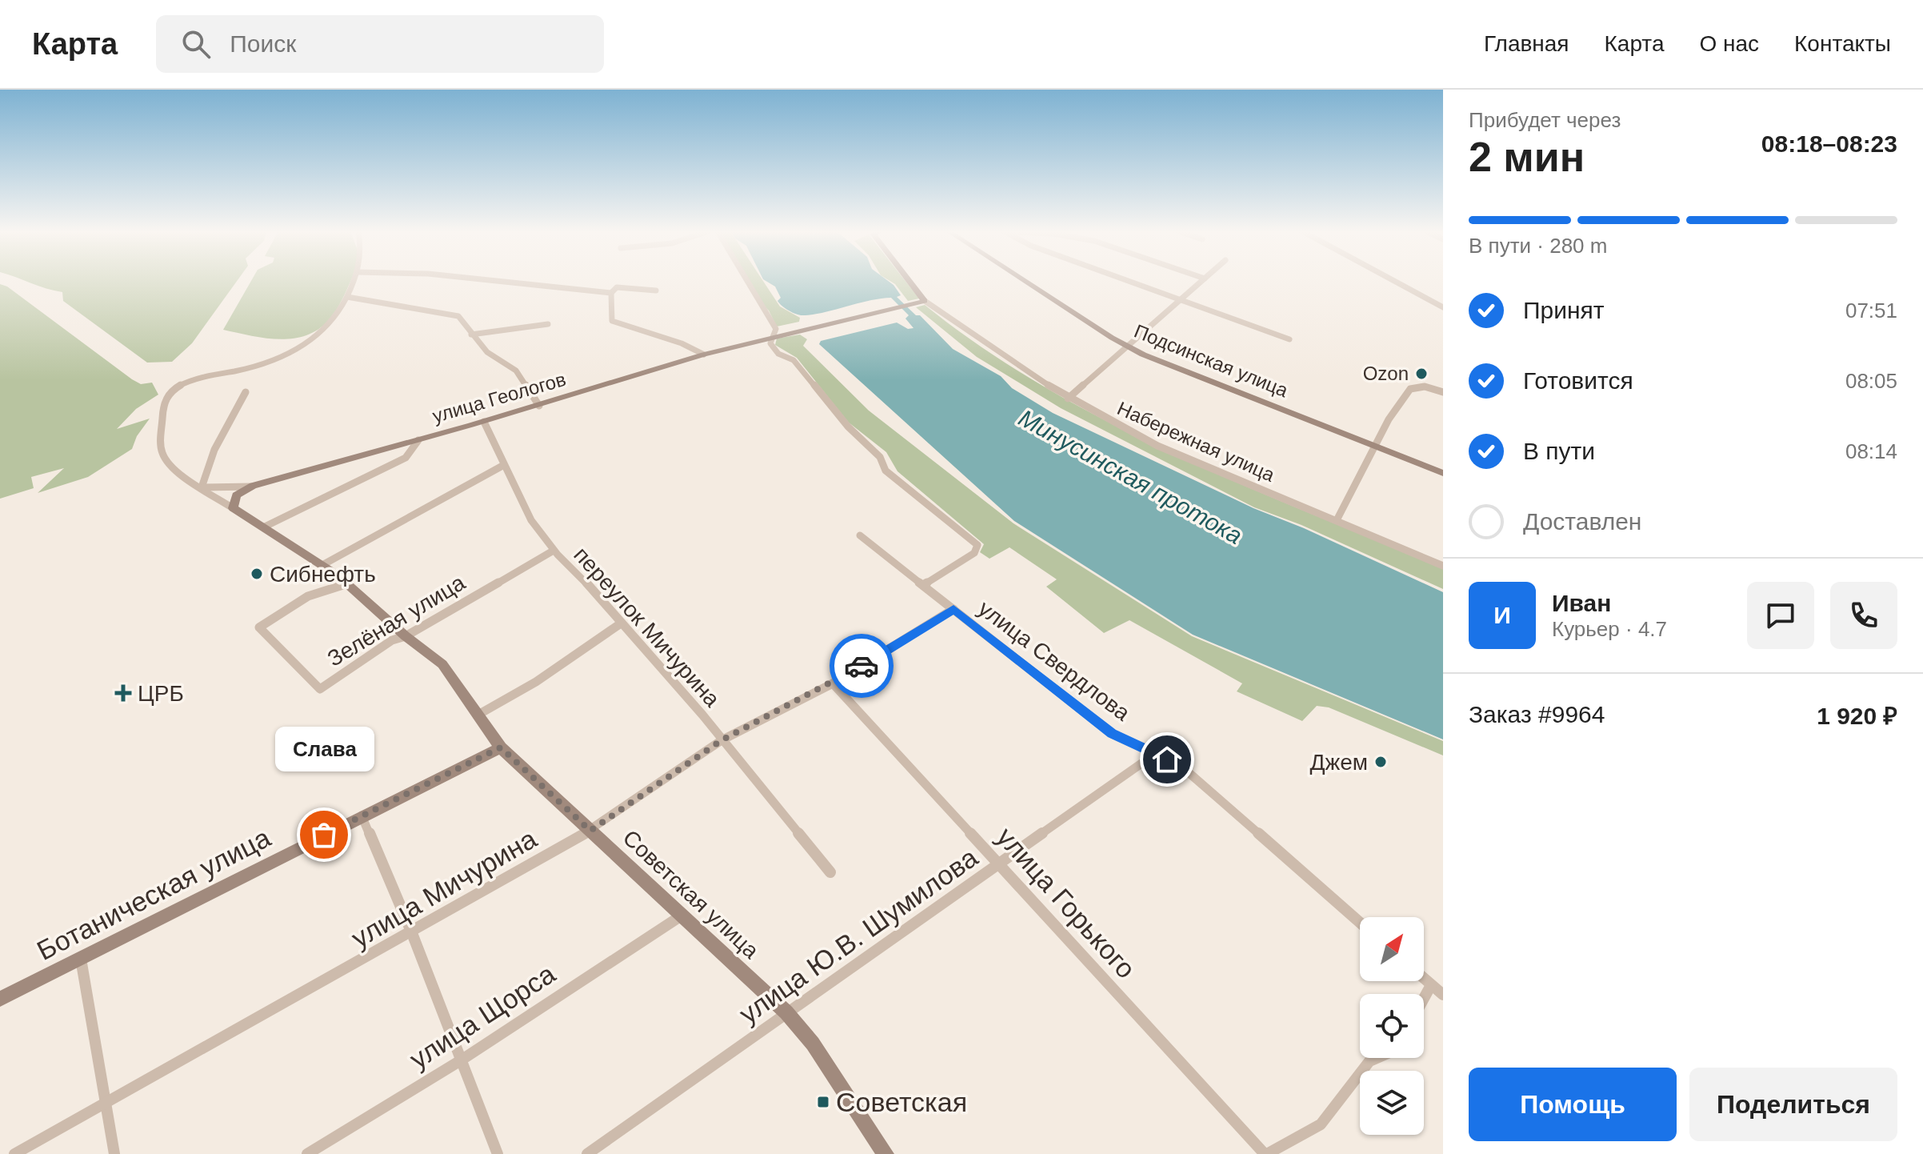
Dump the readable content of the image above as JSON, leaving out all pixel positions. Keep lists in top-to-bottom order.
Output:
{
  "streets": {
    "street": [
      "Подсинская улица",
      "улица Геологов",
      "Набережная улица",
      "Зелёная улица",
      "переулок Мичурина",
      "улица Свердлова",
      "улица Мичурина",
      "Ботаническая улица",
      "Советская улица",
      "улица Горького",
      "улица Ю.В. Шумилова",
      "улица Щорса"
    ]
  },
  "crossings": [
    ["улица Геологов", "Набережная улица"],
    ["улица Геологов", "переулок Мичурина"],
    ["Зелёная улица", "переулок Мичурина"],
    ["Зелёная улица", "Советская улица"],
    ["переулок Мичурина", "улица Мичурина"],
    ["улица Свердлова", "улица Мичурина"],
    ["улица Свердлова", "улица Ю.В. Шумилова"],
    ["улица Мичурина", "Советская улица"],
    ["улица Мичурина", "улица Горького"],
    ["Ботаническая улица", "Советская улица"],
    ["Советская улица", "улица Ю.В. Шумилова"],
    ["Советская улица", "улица Щорса"],
    ["улица Горького", "улица Ю.В. Шумилова"]
  ],
  "water": ["Минусинская протока"],
  "places": {
    "other": [
      "Ozon",
      "Сибнефть",
      "Джем",
      "Слава"
    ],
    "health": ["ЦРБ"],
    "transit": ["Советская"]
  },
  "north": "top right",
  "page": {
    "header": "Карта",
    "search": "Поиск",
    "nav": [
      "Главная",
      "Карта",
      "О нас",
      "Контакты"
    ],
    "heading": ["2 мин", "Прибудет через", "08:18–08:23"],
    "panel": [
      "Иван",
      "Курьер · 4.7",
      "Заказ #9964",
      "1 920 ₽"
    ],
    "bar": "В пути · 280 m",
    "list": [
      ["Принят", "07:51"],
      ["Готовится", "08:05"],
      ["В пути", "08:14"],
      "Доставлен"
    ],
    "round": "И",
    "bubble": "Слава",
    "buttons": ["Помощь", "Поделиться"]
  }
}
